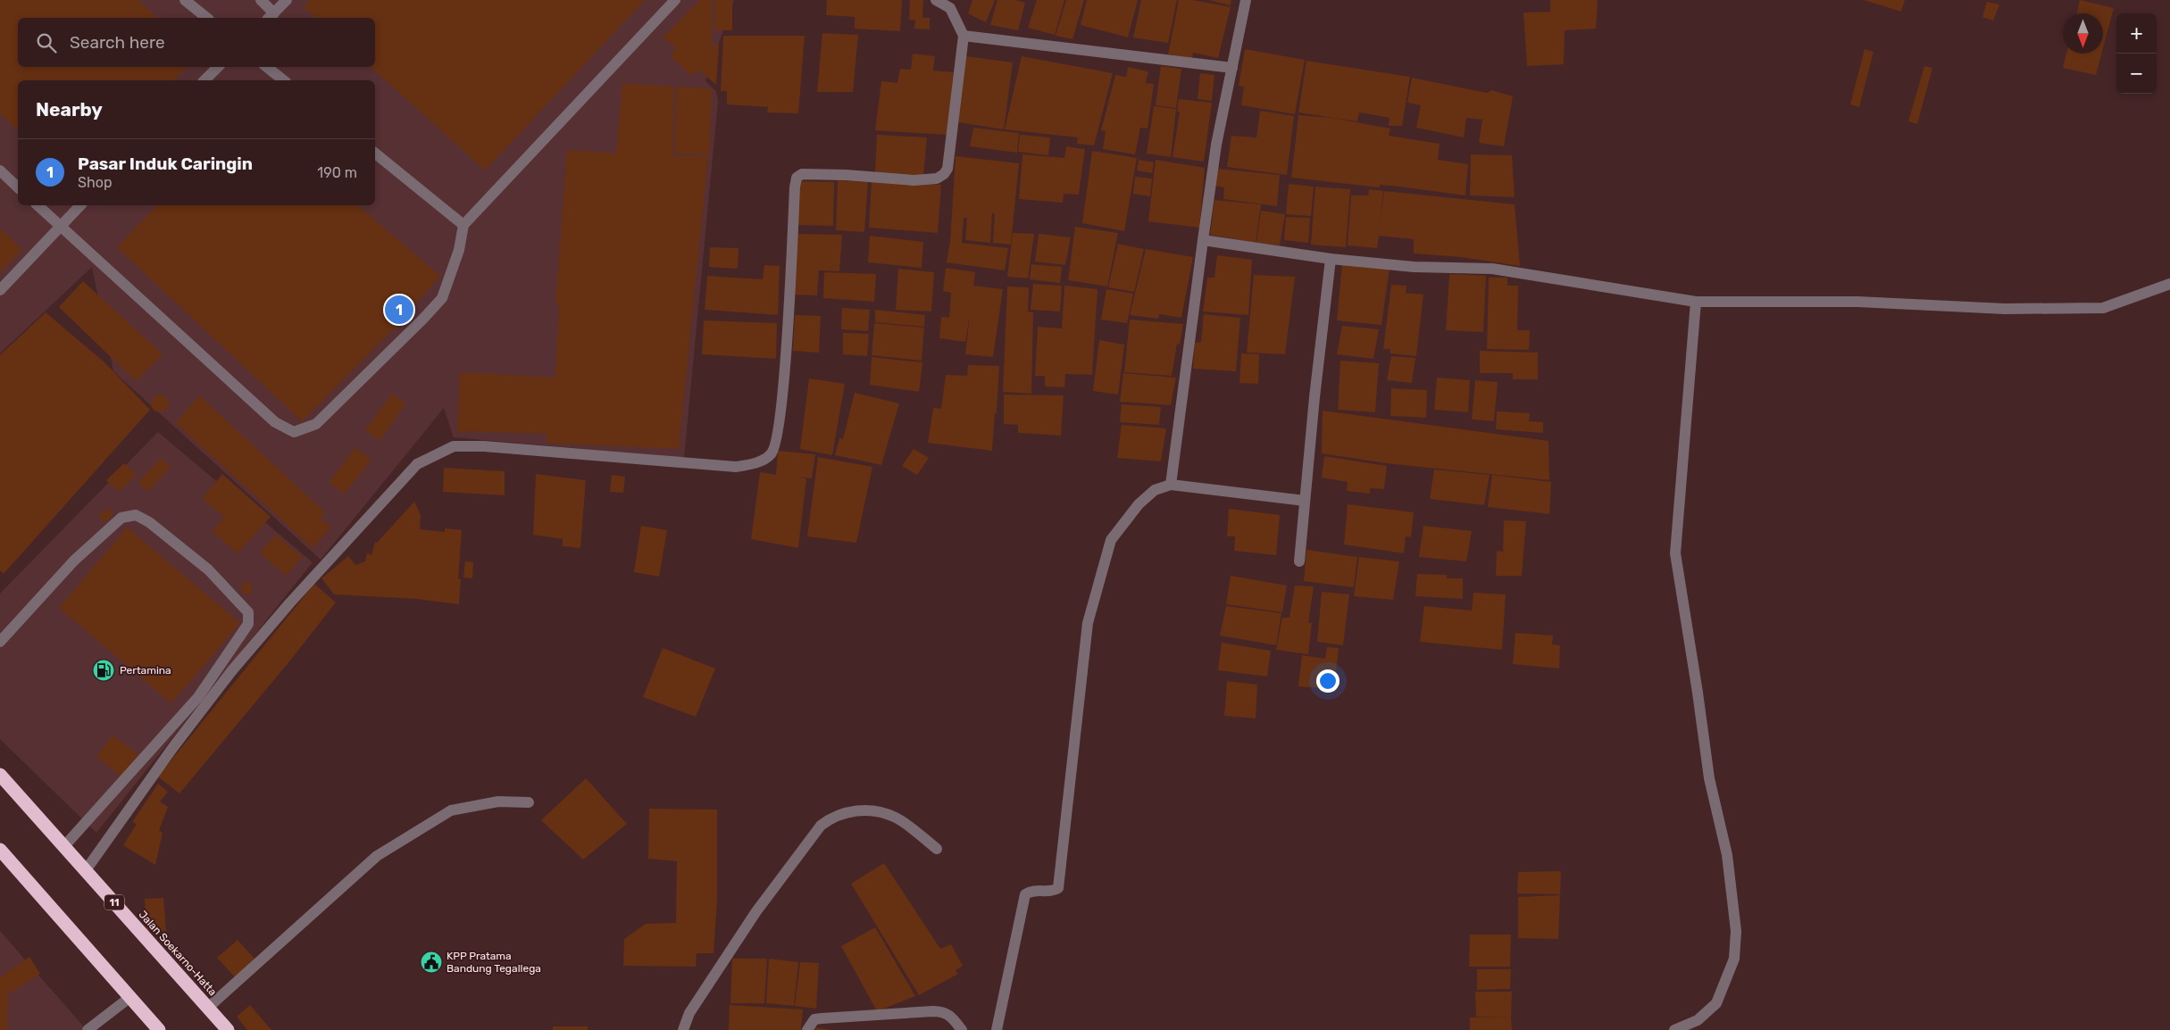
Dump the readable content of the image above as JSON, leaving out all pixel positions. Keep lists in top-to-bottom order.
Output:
{
  "streets": {
    "highway": ["11", "Jalan Soekarno-Hatta"]
  },
  "places": {
    "fuel station": ["Pertamina"],
    "public building": ["KPP Pratama Bandung Tegallega"]
  },
  "north": "bottom",
  "page": {
    "map_buttons": ["+", "−"],
    "search": "Search here",
    "heading": "Nearby",
    "list": [
      {
        "mark": "1",
        "name": "Pasar Induk Caringin",
        "note": "Shop",
        "value": "190 m"
      }
    ],
    "pins": "1"
  }
}
